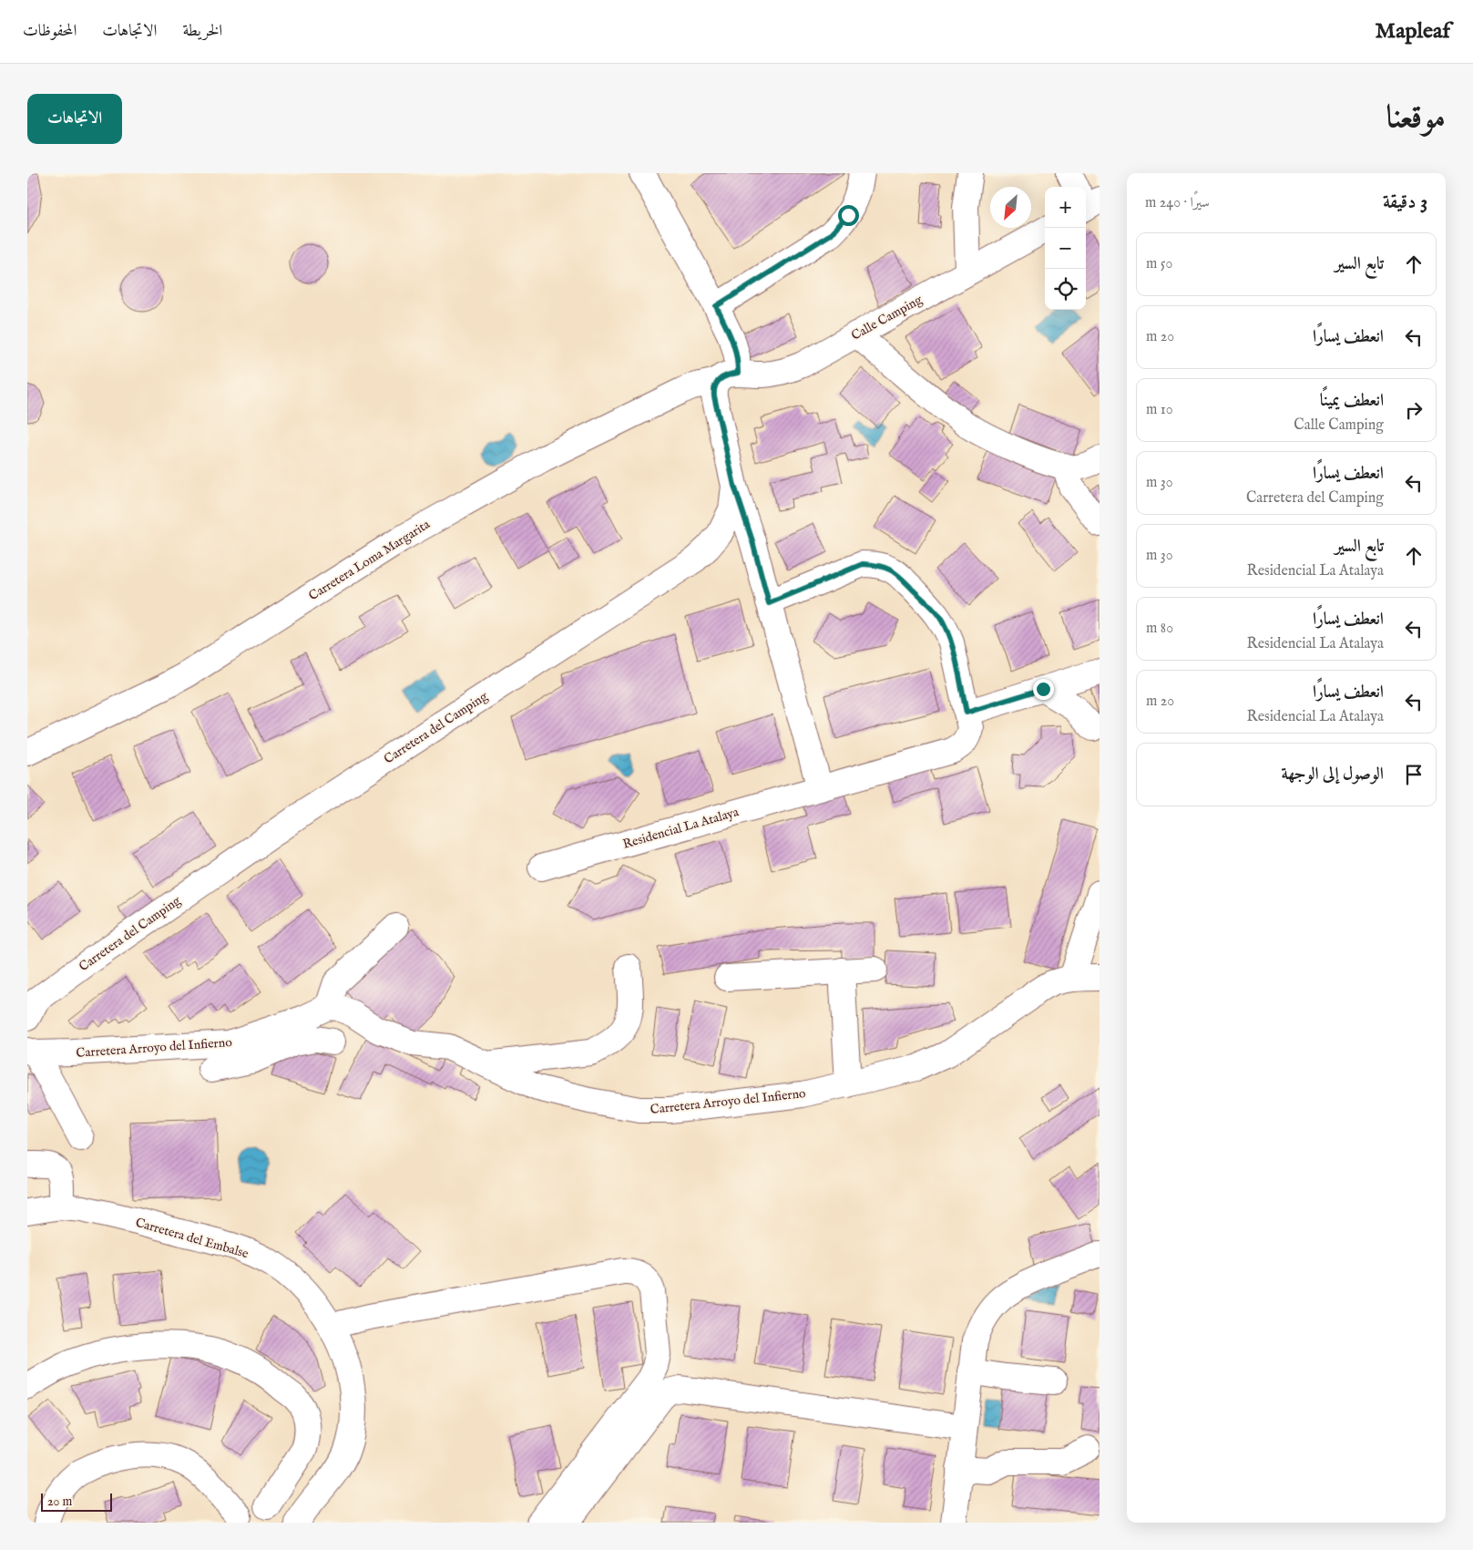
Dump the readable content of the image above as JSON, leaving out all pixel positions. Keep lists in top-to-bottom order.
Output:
{
  "streets": {
    "street": [
      "Calle Camping",
      "Carretera Loma Margarita",
      "Carretera del Camping",
      "Residencial La Atalaya",
      "Carretera Arroyo del Infierno",
      "Carretera del Embalse"
    ]
  },
  "crossings": [
    ["Calle Camping", "Carretera Loma Margarita"],
    ["Calle Camping", "Carretera del Camping"],
    ["Carretera Loma Margarita", "Carretera del Camping"]
  ],
  "scale_bar": "20 m",
  "north": "bottom left",
  "page": {
    "header": "Mapleaf",
    "nav": ["الخريطة", "الاتجاهات", "المحفوظات"],
    "title": "موقعنا",
    "buttons": "الاتجاهات",
    "heading": ["3 دقيقة", "سيرًا · 240 m"],
    "map_buttons": ["+", "−"],
    "list": [
      ["تابع السير", "50 m"],
      ["انعطف يسارًا", "20 m"],
      ["انعطف يمينًا", "Calle Camping", "10 m"],
      ["انعطف يسارًا", "Carretera del Camping", "30 m"],
      ["تابع السير", "Residencial La Atalaya", "30 m"],
      ["انعطف يسارًا", "Residencial La Atalaya", "80 m"],
      ["انعطف يسارًا", "Residencial La Atalaya", "20 m"],
      "الوصول إلى الوجهة"
    ],
    "scale": "20 m"
  }
}
